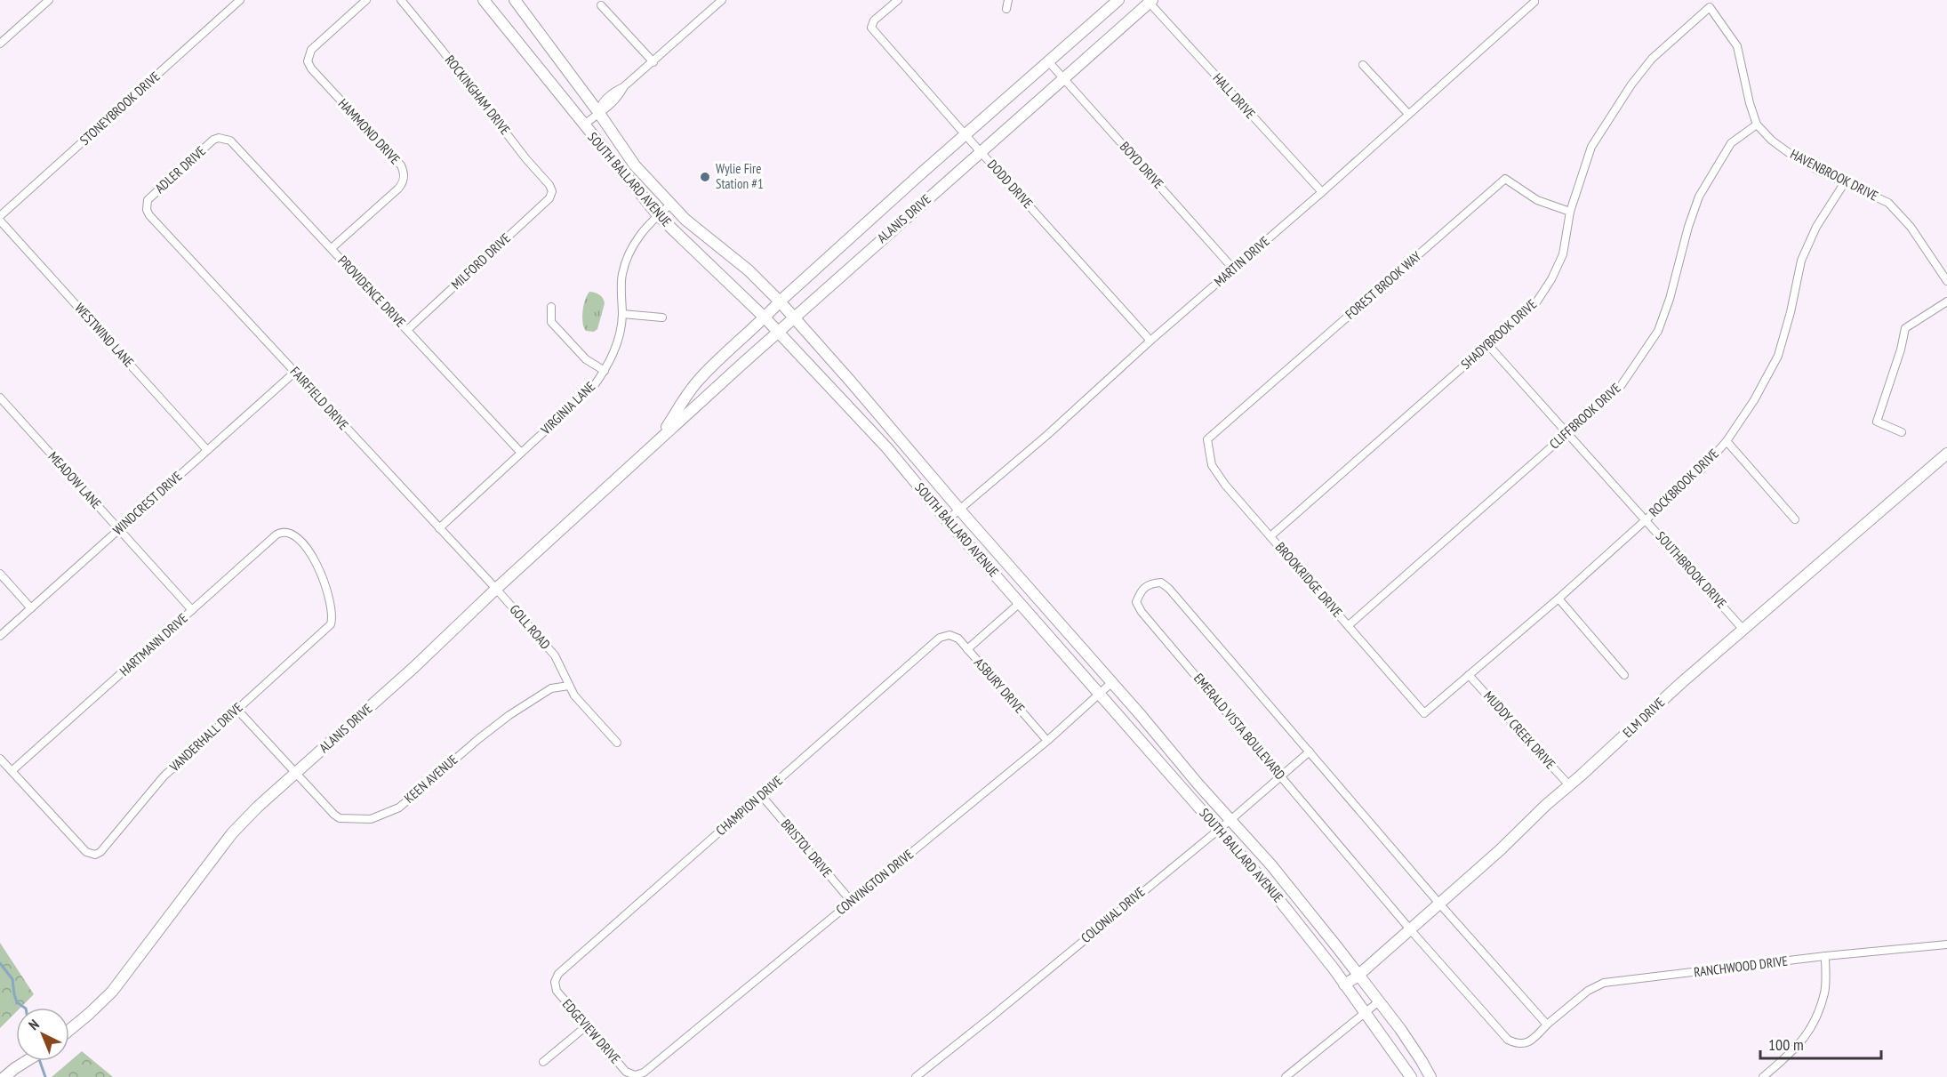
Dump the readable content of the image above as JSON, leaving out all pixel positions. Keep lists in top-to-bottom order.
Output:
{
  "streets": {
    "main road": ["SOUTH BALLARD AVENUE", "ALANIS DRIVE", "ELM DRIVE"],
    "street": [
      "ROCKINGHAM DRIVE",
      "HALL DRIVE",
      "STONEYBROOK DRIVE",
      "HAMMOND DRIVE",
      "BOYD DRIVE",
      "ADLER DRIVE",
      "HAVENBROOK DRIVE",
      "DODD DRIVE",
      "MILFORD DRIVE",
      "MARTIN DRIVE",
      "FOREST BROOK WAY",
      "PROVIDENCE DRIVE",
      "SHADYBROOK DRIVE",
      "WESTWIND LANE",
      "FAIRFIELD DRIVE",
      "VIRGINIA LANE",
      "CLIFFBROOK DRIVE",
      "MEADOW LANE",
      "ROCKBROOK DRIVE",
      "WINDCREST DRIVE",
      "SOUTHBROOK DRIVE",
      "BROOKRIDGE DRIVE",
      "GOLL ROAD",
      "HARTMANN DRIVE",
      "ASBURY DRIVE",
      "EMERALD VISTA BOULEVARD",
      "MUDDY CREEK DRIVE",
      "VANDERHALL DRIVE",
      "KEEN AVENUE",
      "CHAMPION DRIVE",
      "BRISTOL DRIVE",
      "CONVINGTON DRIVE",
      "COLONIAL DRIVE",
      "RANCHWOOD DRIVE",
      "EDGEVIEW DRIVE"
    ]
  },
  "crossings": [
    ["ROCKINGHAM DRIVE", "MILFORD DRIVE"],
    ["HALL DRIVE", "ALANIS DRIVE"],
    ["HALL DRIVE", "MARTIN DRIVE"],
    ["STONEYBROOK DRIVE", "WESTWIND LANE"],
    ["HAMMOND DRIVE", "PROVIDENCE DRIVE"],
    ["BOYD DRIVE", "ALANIS DRIVE"],
    ["BOYD DRIVE", "MARTIN DRIVE"],
    ["ADLER DRIVE", "PROVIDENCE DRIVE"],
    ["ADLER DRIVE", "FAIRFIELD DRIVE"],
    ["HAVENBROOK DRIVE", "SHADYBROOK DRIVE"],
    ["HAVENBROOK DRIVE", "CLIFFBROOK DRIVE"],
    ["HAVENBROOK DRIVE", "ROCKBROOK DRIVE"],
    ["SOUTH BALLARD AVENUE", "ALANIS DRIVE"],
    ["SOUTH BALLARD AVENUE", "MARTIN DRIVE"],
    ["SOUTH BALLARD AVENUE", "VIRGINIA LANE"],
    ["SOUTH BALLARD AVENUE", "ELM DRIVE"],
    ["SOUTH BALLARD AVENUE", "CONVINGTON DRIVE"],
    ["SOUTH BALLARD AVENUE", "COLONIAL DRIVE"],
    ["DODD DRIVE", "ALANIS DRIVE"],
    ["DODD DRIVE", "MARTIN DRIVE"],
    ["ALANIS DRIVE", "FAIRFIELD DRIVE"],
    ["ALANIS DRIVE", "GOLL ROAD"],
    ["ALANIS DRIVE", "KEEN AVENUE"],
    ["MILFORD DRIVE", "PROVIDENCE DRIVE"],
    ["FOREST BROOK WAY", "SHADYBROOK DRIVE"],
    ["FOREST BROOK WAY", "BROOKRIDGE DRIVE"],
    ["PROVIDENCE DRIVE", "VIRGINIA LANE"],
    ["SHADYBROOK DRIVE", "SOUTHBROOK DRIVE"],
    ["SHADYBROOK DRIVE", "BROOKRIDGE DRIVE"],
    ["WESTWIND LANE", "WINDCREST DRIVE"],
    ["FAIRFIELD DRIVE", "VIRGINIA LANE"],
    ["FAIRFIELD DRIVE", "WINDCREST DRIVE"],
    ["FAIRFIELD DRIVE", "GOLL ROAD"],
    ["CLIFFBROOK DRIVE", "SOUTHBROOK DRIVE"],
    ["CLIFFBROOK DRIVE", "BROOKRIDGE DRIVE"],
    ["MEADOW LANE", "WINDCREST DRIVE"],
    ["MEADOW LANE", "HARTMANN DRIVE"],
    ["ROCKBROOK DRIVE", "SOUTHBROOK DRIVE"],
    ["ROCKBROOK DRIVE", "BROOKRIDGE DRIVE"],
    ["ROCKBROOK DRIVE", "MUDDY CREEK DRIVE"],
    ["SOUTHBROOK DRIVE", "ELM DRIVE"],
    ["GOLL ROAD", "KEEN AVENUE"],
    ["HARTMANN DRIVE", "VANDERHALL DRIVE"],
    ["ASBURY DRIVE", "CHAMPION DRIVE"],
    ["ASBURY DRIVE", "CONVINGTON DRIVE"],
    ["ELM DRIVE", "EMERALD VISTA BOULEVARD"],
    ["ELM DRIVE", "MUDDY CREEK DRIVE"],
    ["EMERALD VISTA BOULEVARD", "COLONIAL DRIVE"],
    ["EMERALD VISTA BOULEVARD", "RANCHWOOD DRIVE"],
    ["VANDERHALL DRIVE", "KEEN AVENUE"],
    ["CHAMPION DRIVE", "BRISTOL DRIVE"],
    ["CHAMPION DRIVE", "EDGEVIEW DRIVE"],
    ["BRISTOL DRIVE", "CONVINGTON DRIVE"],
    ["CONVINGTON DRIVE", "EDGEVIEW DRIVE"]
  ],
  "places": ["Wylie Fire Station #1"],
  "scale_bar": "100 m",
  "north": "top left"
}
